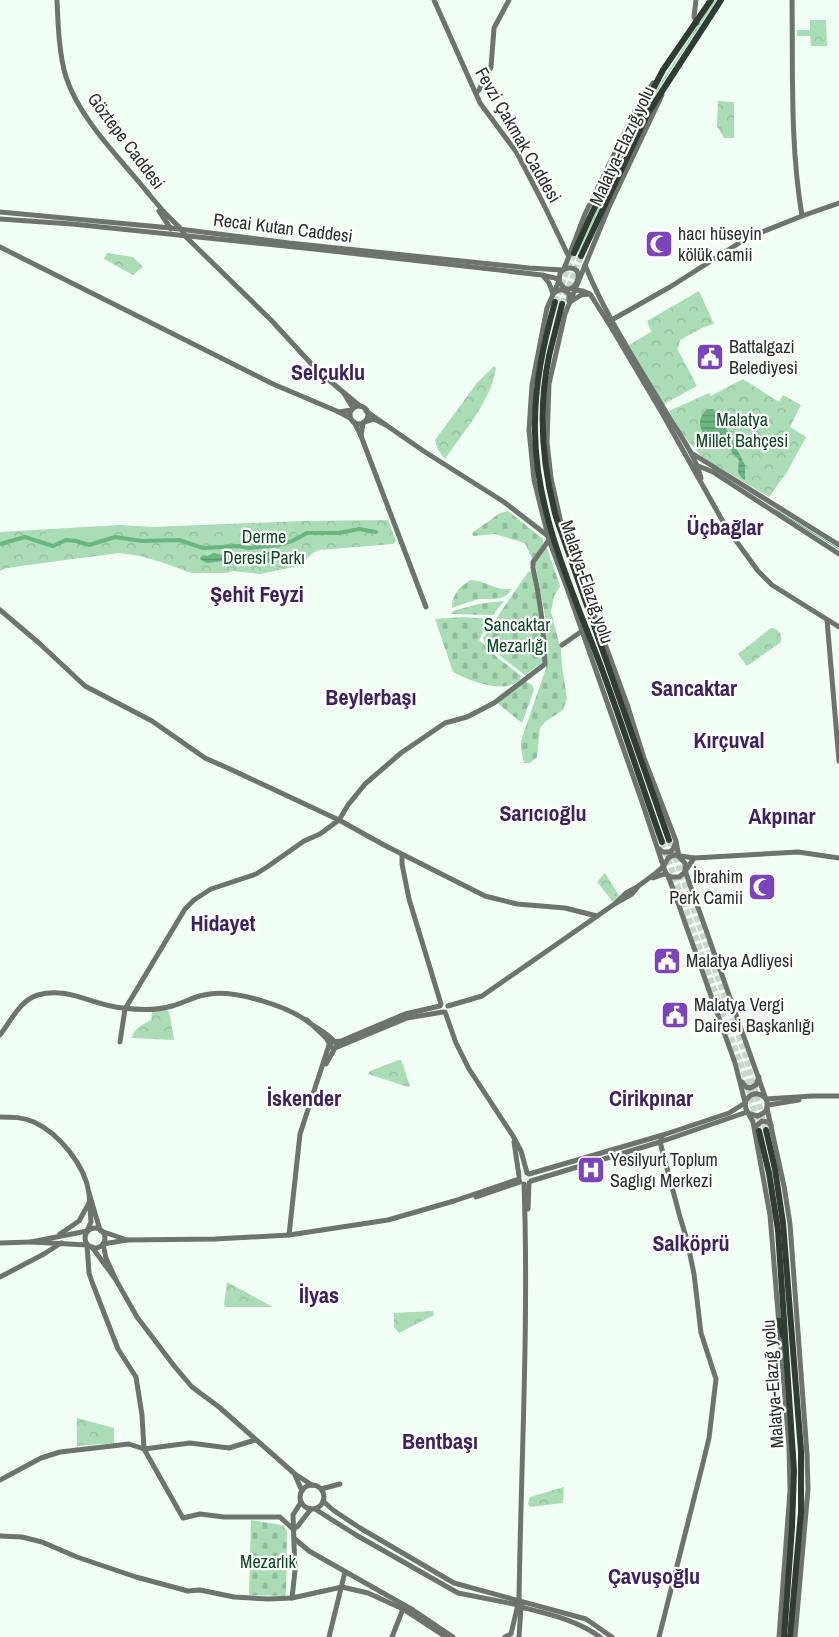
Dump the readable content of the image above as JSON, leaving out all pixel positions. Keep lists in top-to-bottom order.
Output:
{
  "streets": {
    "highway": ["Malatya-Elazığ yolu"],
    "main road": ["Fevzi Çakmak Caddesi", "Göztepe Caddesi", "Recai Kutan Caddesi"]
  },
  "crossings": [
    ["Göztepe Caddesi", "Recai Kutan Caddesi"],
    ["Malatya-Elazığ yolu", "Recai Kutan Caddesi"]
  ],
  "districts": [
    "Selçuklu",
    "Üçbağlar",
    "Şehit Feyzi",
    "Sancaktar",
    "Beylerbaşı",
    "Kırçuval",
    "Sarıcıoğlu",
    "Akpınar",
    "Hidayet",
    "İskender",
    "Cirikpınar",
    "Salköprü",
    "İlyas",
    "Bentbaşı",
    "Çavuşoğlu"
  ],
  "parks": [
    "Malatya Millet Bahçesi",
    "Derme Deresi Parkı",
    "Sancaktar Mezarlığı",
    "Mezarlık"
  ],
  "places": {
    "mosque": ["hacı hüseyin kölük camii", "İbrahim Perk Camii"],
    "public building": ["Battalgazi Belediyesi", "Malatya Adliyesi", "Malatya Vergi Dairesi Başkanlığı"],
    "hospital": ["Yesilyurt Toplum Saglıgı Merkezi"]
  }
}
